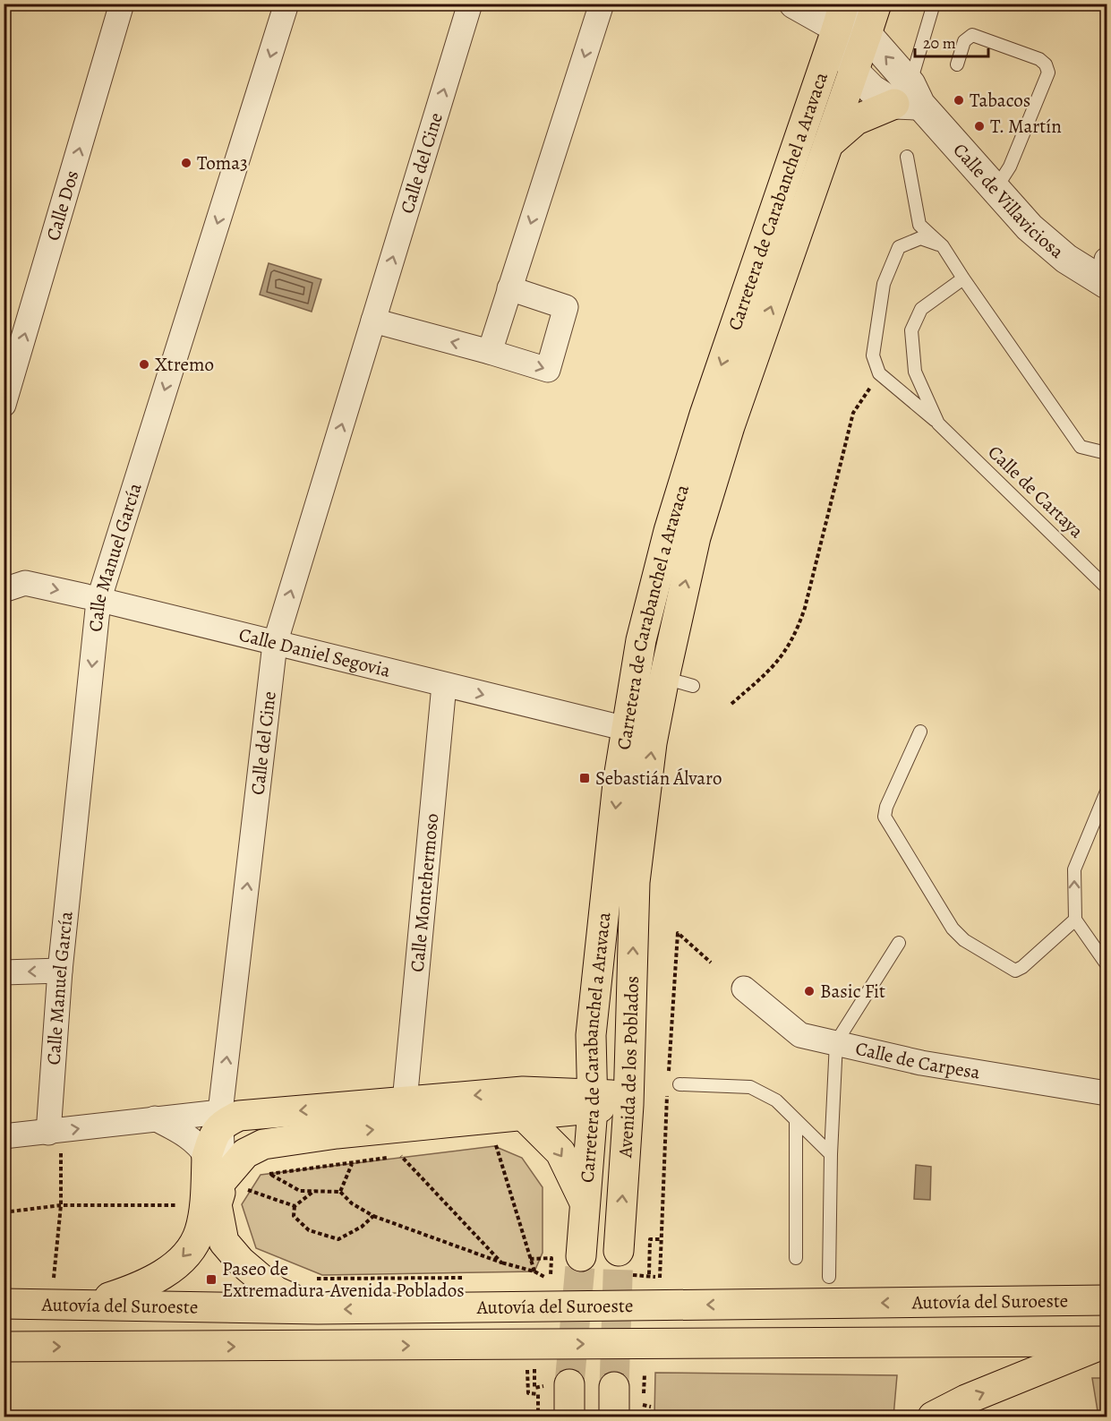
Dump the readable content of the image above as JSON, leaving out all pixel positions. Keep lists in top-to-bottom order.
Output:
{
  "streets": {
    "main road": ["Carretera de Carabanchel a Aravaca", "Avenida de los Poblados", "Autovía del Suroeste"],
    "street": [
      "Calle del Cine",
      "Calle de Villaviciosa",
      "Calle Dos",
      "Calle Manuel García",
      "Calle Daniel Segovia",
      "Calle Montehermoso",
      "Calle de Carpesa"
    ],
    "lane": ["Calle de Cartaya"]
  },
  "crossings": [
    ["Calle del Cine", "Calle Daniel Segovia"],
    ["Calle de Villaviciosa", "Carretera de Carabanchel a Aravaca"],
    ["Carretera de Carabanchel a Aravaca", "Calle Daniel Segovia"],
    ["Carretera de Carabanchel a Aravaca", "Avenida de los Poblados"],
    ["Calle Manuel García", "Calle Daniel Segovia"],
    ["Calle Daniel Segovia", "Calle Montehermoso"]
  ],
  "one_way": [
    "Calle del Cine",
    "Calle Dos",
    "Calle Manuel García",
    "Calle Daniel Segovia",
    "Avenida de los Poblados"
  ],
  "places": {
    "other": [
      "Tabacos",
      "T. Martín",
      "Toma3",
      "Xtremo",
      "Basic Fit"
    ],
    "transit": ["Sebastián Álvaro", "Paseo de Extremadura-Avenida Poblados"]
  },
  "scale_bar": "20 m"
}
